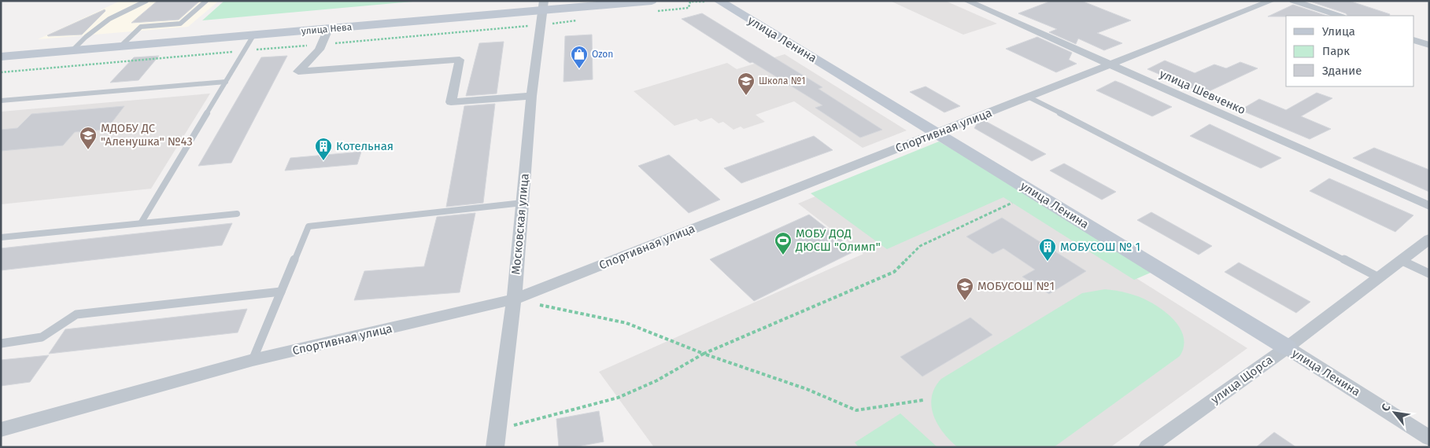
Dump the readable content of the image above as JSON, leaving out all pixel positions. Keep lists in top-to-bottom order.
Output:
{
  "streets": {
    "main road": ["улица Нева", "улица Ленина"],
    "street": [
      "улица Шевченко",
      "Спортивная улица",
      "Московская улица",
      "улица Щорса"
    ]
  },
  "crossings": [
    ["улица Нева", "Московская улица"],
    ["улица Ленина", "Спортивная улица"],
    ["улица Ленина", "улица Щорса"],
    ["улица Шевченко", "Спортивная улица"],
    ["Спортивная улица", "Московская улица"]
  ],
  "places": {
    "shop": ["Ozon"],
    "school or university": ["Школа №1", "МДОБУ ДС \"Аленушка\" №43", "МОБУСОШ №1"],
    "building": ["Котельная", "МОБУСОШ № 1"],
    "sports": ["МОБУ ДОД ДЮСШ \"Олимп\""]
  },
  "legend": ["Улица", "Парк", "Здание"],
  "north": "top left"
}
